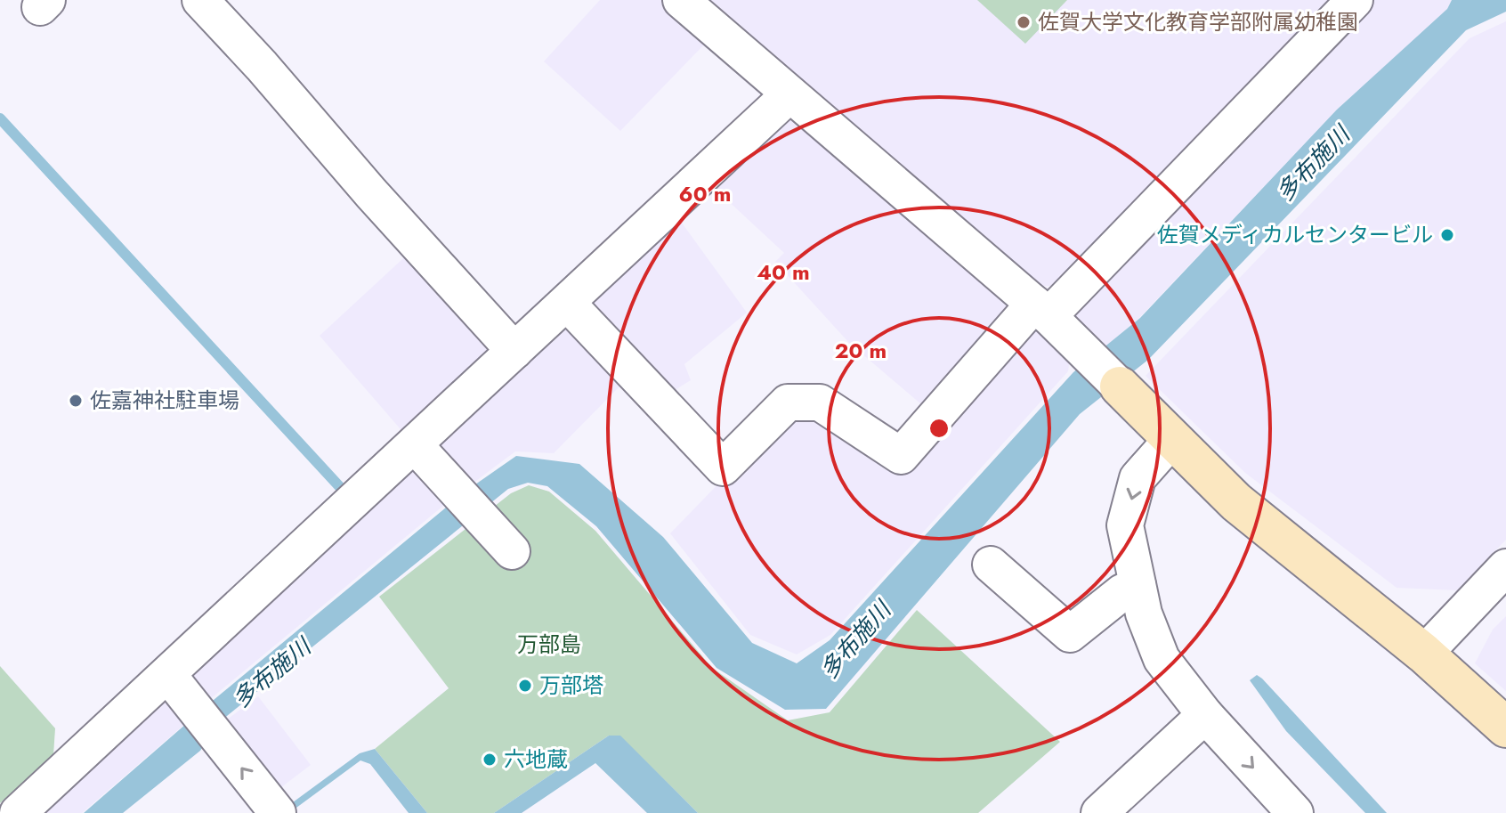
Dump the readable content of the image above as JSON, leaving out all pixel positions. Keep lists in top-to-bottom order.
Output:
{
  "water": ["多布施川"],
  "parks": ["万部島"],
  "places": [
    "佐賀大学文化教育学部附属幼稚園",
    "佐賀メディカルセンタービル",
    "佐嘉神社駐車場",
    "万部塔",
    "六地蔵"
  ],
  "rings": ["60 m", "40 m", "20 m"]
}
